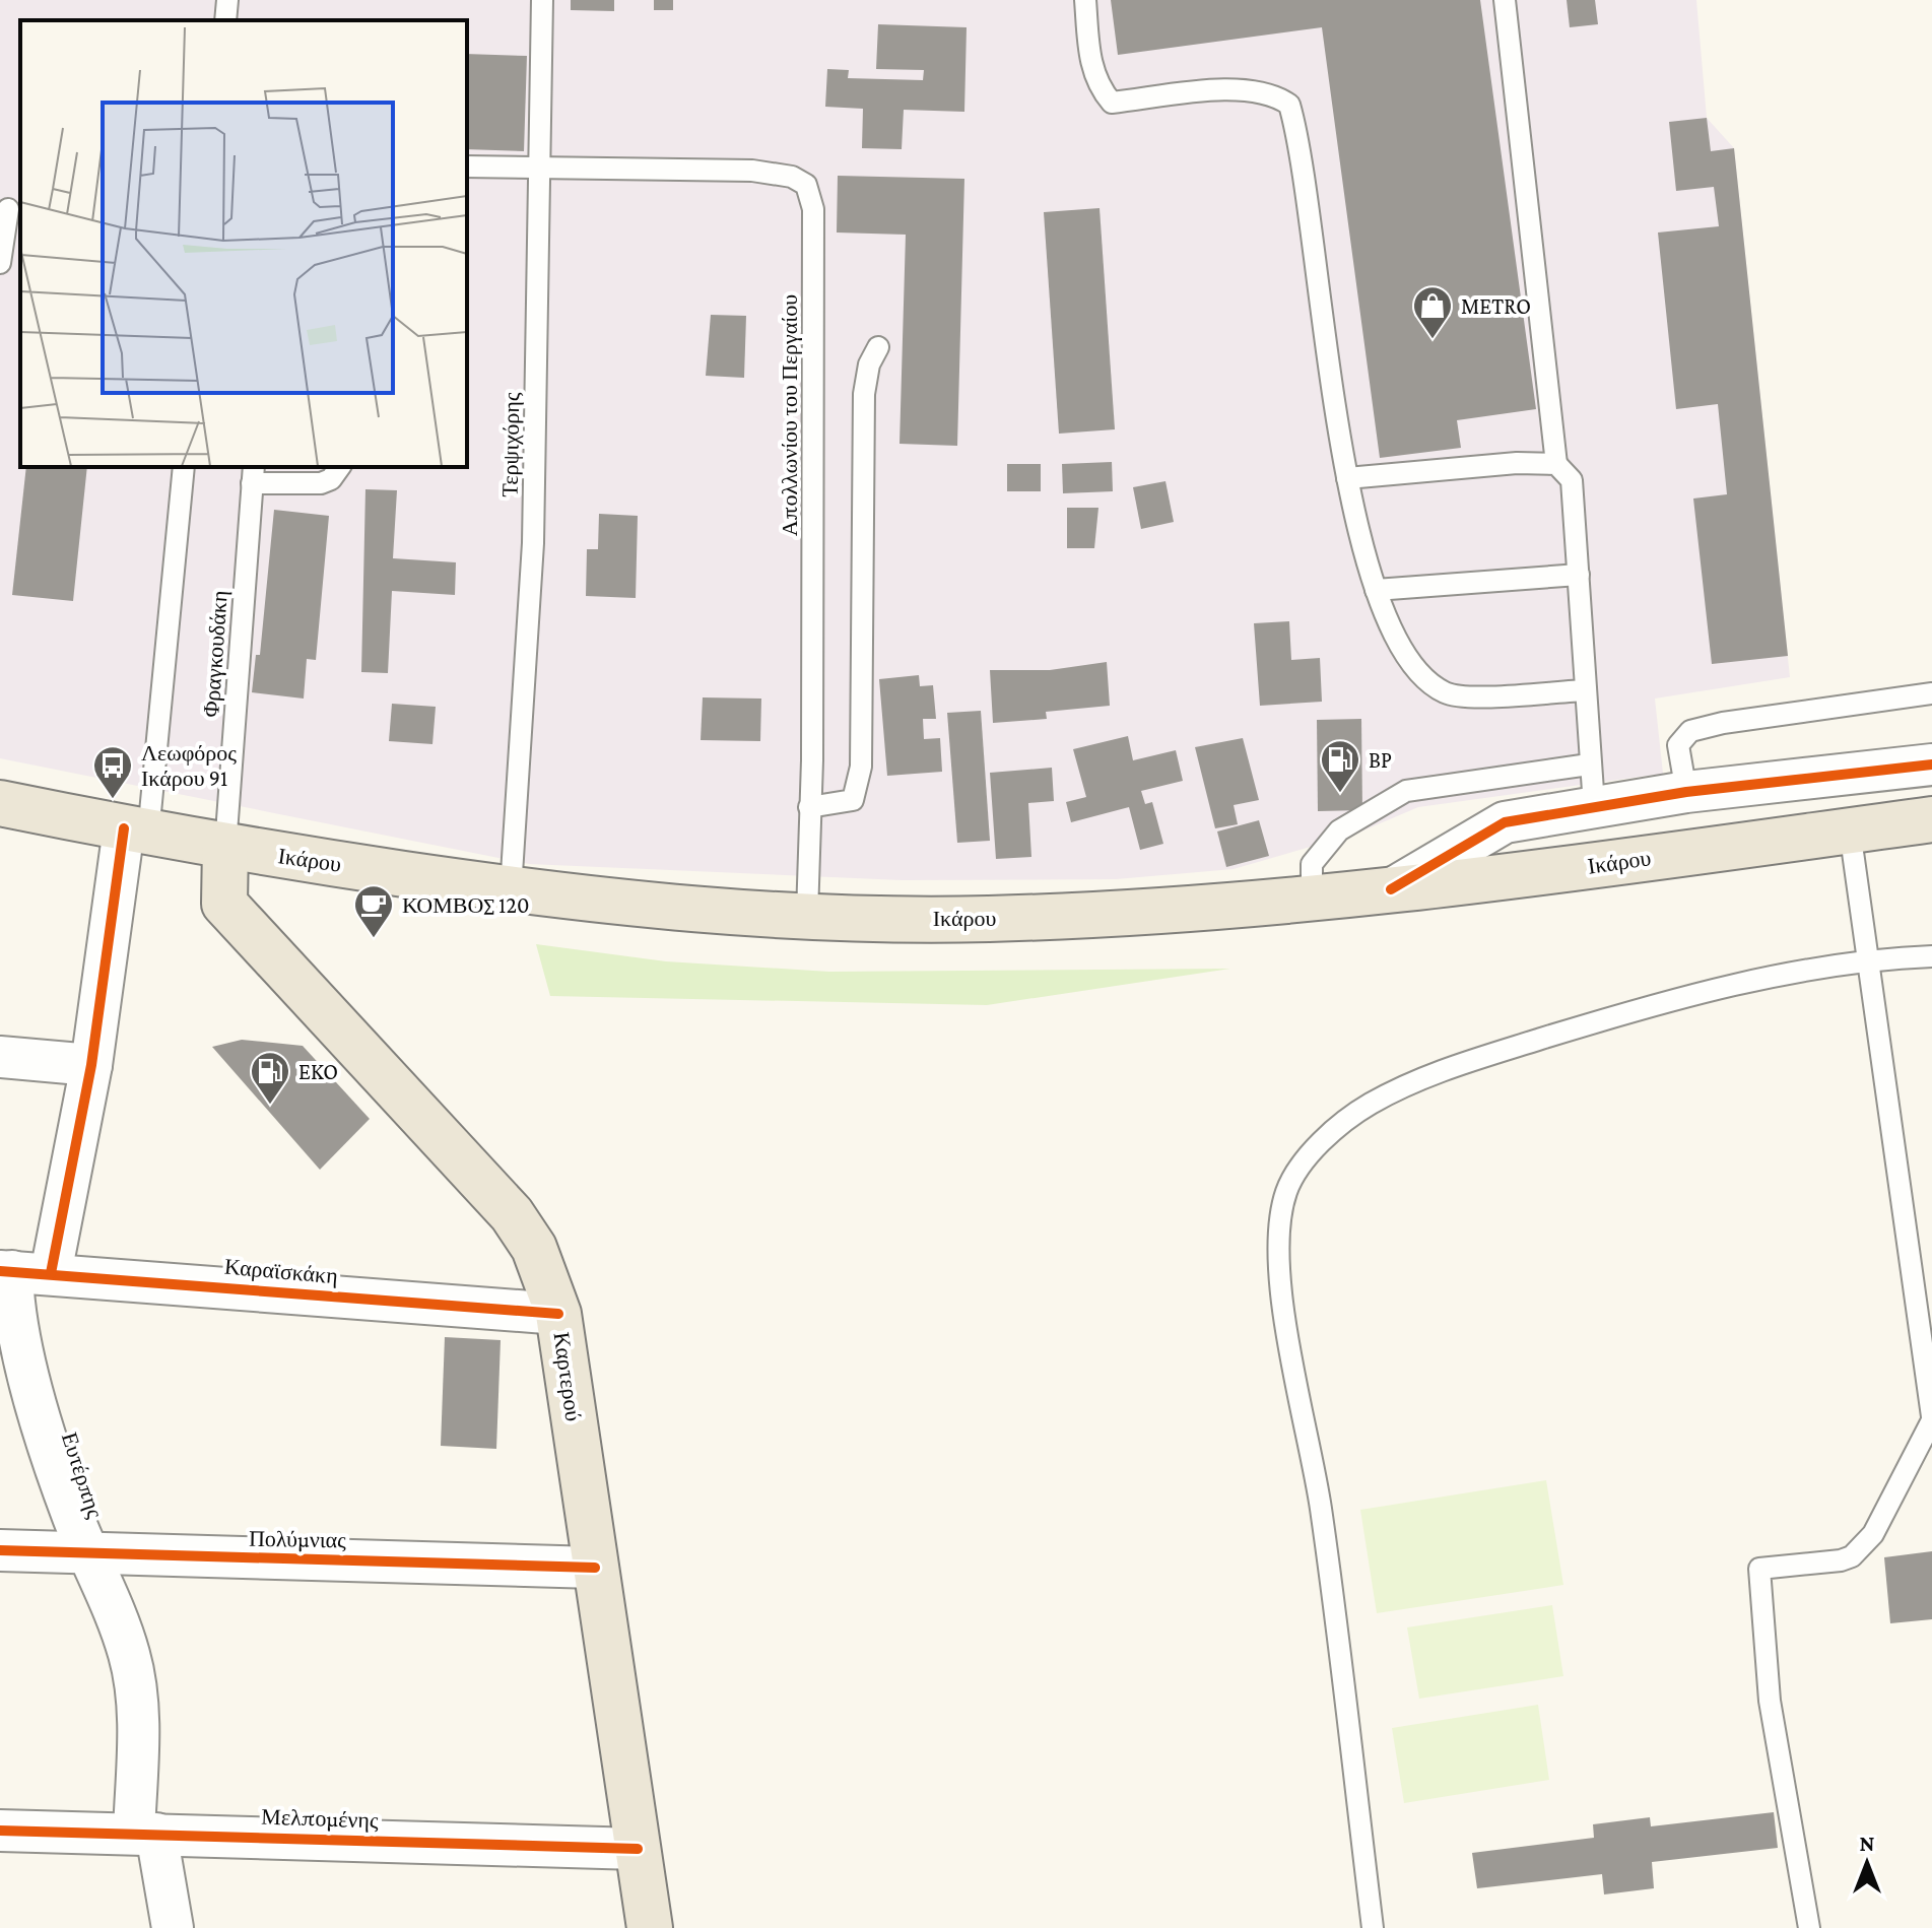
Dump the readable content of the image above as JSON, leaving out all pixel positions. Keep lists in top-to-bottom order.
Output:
{
  "streets": {
    "main road": ["Ικάρου", "Καρτερού"],
    "street": [
      "Καραϊσκάκη",
      "Ευτέρπης",
      "Πολύμνιας",
      "Μελπομένης"
    ],
    "lane": ["Απολλωνίου του Περγαίου", "Τερψιχόρης", "Φραγκουδάκη"]
  },
  "crossings": [
    ["Απολλωνίου του Περγαίου", "Τερψιχόρης"],
    ["Απολλωνίου του Περγαίου", "Ικάρου"],
    ["Τερψιχόρης", "Ικάρου"],
    ["Φραγκουδάκη", "Ικάρου"],
    ["Φραγκουδάκη", "Καρτερού"],
    ["Ικάρου", "Καρτερού"],
    ["Ικάρου", "Ευτέρπης"],
    ["Καραϊσκάκη", "Καρτερού"],
    ["Καραϊσκάκη", "Ευτέρπης"],
    ["Καρτερού", "Πολύμνιας"],
    ["Καρτερού", "Μελπομένης"],
    ["Ευτέρπης", "Πολύμνιας"],
    ["Ευτέρπης", "Μελπομένης"]
  ],
  "places": {
    "shop": ["METRO"],
    "fuel station": ["BP", "EKO"],
    "bus stop": ["Λεωφόρος Ικάρου 91"],
    "cafe": ["ΚΟΜΒΟΣ 120"]
  },
  "north": "top"
}
